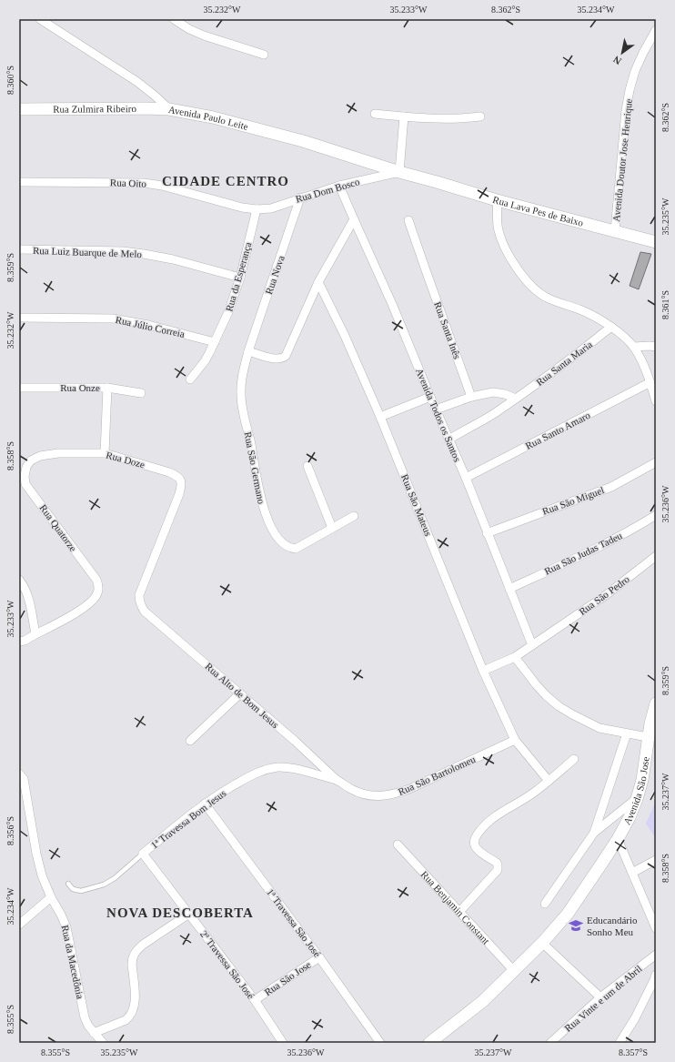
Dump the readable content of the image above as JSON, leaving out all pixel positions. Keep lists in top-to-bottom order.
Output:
{
  "streets": {
    "street": [
      "Rua Zulmira Ribeiro",
      "Avenida Paulo Leite",
      "Avenida Doutor Jose Henrique",
      "Rua Oito",
      "Rua Dom Bosco",
      "Rua Lava Pes de Baixo",
      "Rua Luiz Buarque de Melo",
      "Rua Nova",
      "Rua da Esperança",
      "Rua Júlio Correia",
      "Rua Santa Inês",
      "Rua Santa Maria",
      "Rua Onze",
      "Avenida Todos os Santos",
      "Rua Santo Amaro",
      "Rua Doze",
      "Rua São Germano",
      "Rua São Miguel",
      "Rua São Mateus",
      "Rua Quatorze",
      "Rua São Judas Tadeu",
      "Rua São Pedro",
      "Rua Alto de Bom Jesus",
      "Rua São Bartolomeu",
      "Avenida São Jose",
      "1ª Travessa Bom Jesus",
      "Rua Benjamin Constant",
      "1ª Travessa São José",
      "Rua da Macedônia",
      "2ª Travessa São José",
      "Rua São Jose",
      "Rua Vinte e um de Abril"
    ]
  },
  "crossings": [
    ["Rua Zulmira Ribeiro", "Avenida Paulo Leite"],
    ["Avenida Paulo Leite", "Rua Dom Bosco"],
    ["Avenida Paulo Leite", "Rua Lava Pes de Baixo"],
    ["Avenida Doutor Jose Henrique", "Rua Lava Pes de Baixo"],
    ["Rua Oito", "Rua Dom Bosco"],
    ["Rua Oito", "Rua da Esperança"],
    ["Rua Dom Bosco", "Rua Lava Pes de Baixo"],
    ["Rua Dom Bosco", "Rua Nova"],
    ["Rua Dom Bosco", "Rua da Esperança"],
    ["Rua Dom Bosco", "Avenida Todos os Santos"],
    ["Rua Luiz Buarque de Melo", "Rua da Esperança"],
    ["Rua Nova", "Rua São Germano"],
    ["Rua da Esperança", "Rua Júlio Correia"],
    ["Rua Santa Maria", "Avenida Todos os Santos"],
    ["Avenida Todos os Santos", "Rua Santo Amaro"],
    ["Avenida Todos os Santos", "Rua São Miguel"],
    ["Avenida Todos os Santos", "Rua São Judas Tadeu"],
    ["Avenida Todos os Santos", "Rua São Pedro"],
    ["Rua Doze", "Rua Quatorze"],
    ["Rua Doze", "Rua Alto de Bom Jesus"],
    ["Rua São Mateus", "Rua São Pedro"],
    ["Rua São Mateus", "Rua São Bartolomeu"],
    ["Rua Alto de Bom Jesus", "1ª Travessa Bom Jesus"],
    ["Rua São Bartolomeu", "1ª Travessa Bom Jesus"],
    ["Avenida São Jose", "Rua Benjamin Constant"],
    ["1ª Travessa Bom Jesus", "1ª Travessa São José"],
    ["1ª Travessa Bom Jesus", "2ª Travessa São José"],
    ["1ª Travessa São José", "Rua São Jose"],
    ["2ª Travessa São José", "Rua São Jose"]
  ],
  "districts": ["CIDADE CENTRO", "NOVA DESCOBERTA"],
  "places": {
    "school or university": ["Educandário Sonho Meu"]
  },
  "north": "bottom left",
  "coordinates": [
    "35.232°W",
    "35.233°W",
    "8.362°S",
    "35.234°W",
    "8.360°S",
    "35.235°W",
    "8.359°S",
    "8.361°S",
    "8.358°S",
    "35.236°W",
    "35.237°W",
    "8.356°S",
    "8.355°S",
    "8.357°S"
  ]
}
